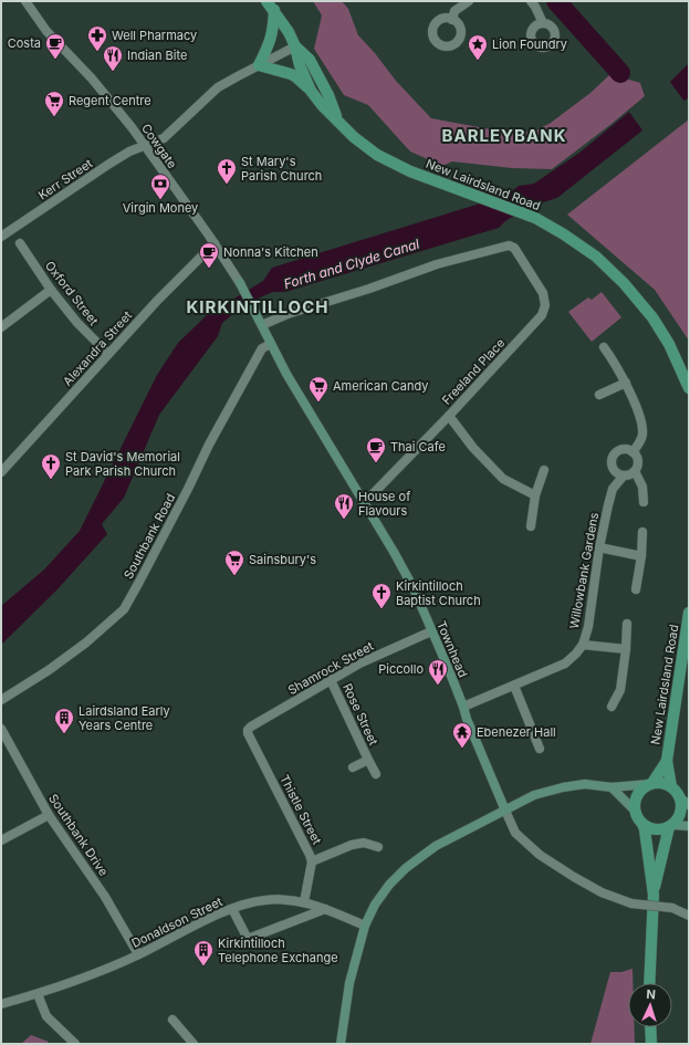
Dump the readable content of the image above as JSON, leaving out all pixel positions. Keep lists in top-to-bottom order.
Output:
{
  "streets": {
    "main road": ["New Lairdsland Road"],
    "street": [
      "Cowgate",
      "Kerr Street",
      "Oxford Street",
      "Alexandra Street",
      "Freeland Place",
      "Southbank Road",
      "Willowbank Gardens",
      "Townhead",
      "Shamrock Street",
      "Rose Street",
      "Thistle Street",
      "Southbank Drive",
      "Donaldson Street"
    ]
  },
  "crossings": [
    ["Cowgate", "Kerr Street"],
    ["Cowgate", "Alexandra Street"],
    ["Cowgate", "Freeland Place"],
    ["Cowgate", "Townhead"],
    ["Kerr Street", "New Lairdsland Road"],
    ["Oxford Street", "Alexandra Street"],
    ["Freeland Place", "Townhead"],
    ["Southbank Road", "Townhead"],
    ["Willowbank Gardens", "Townhead"],
    ["Townhead", "Shamrock Street"],
    ["Shamrock Street", "Rose Street"],
    ["Shamrock Street", "Thistle Street"],
    ["Thistle Street", "Donaldson Street"],
    ["Southbank Drive", "Donaldson Street"]
  ],
  "districts": ["BARLEYBANK", "KIRKINTILLOCH"],
  "water": ["Forth and Clyde Canal"],
  "places": {
    "pharmacy": ["Well Pharmacy"],
    "cafe": ["Costa", "Nonna's Kitchen", "Thai Cafe"],
    "place": ["Lion Foundry"],
    "restaurant": ["Indian Bite", "House of Flavours", "Piccollo"],
    "supermarket": ["Regent Centre", "American Candy", "Sainsbury's"],
    "church": ["St Mary's Parish Church", "St David's Memorial Park Parish Church", "Kirkintilloch Baptist Church"],
    "bank": ["Virgin Money"],
    "building": ["Lairdsland Early Years Centre", "Kirkintilloch Telephone Exchange"],
    "temple": ["Ebenezer Hall"]
  },
  "north": "top"
}
